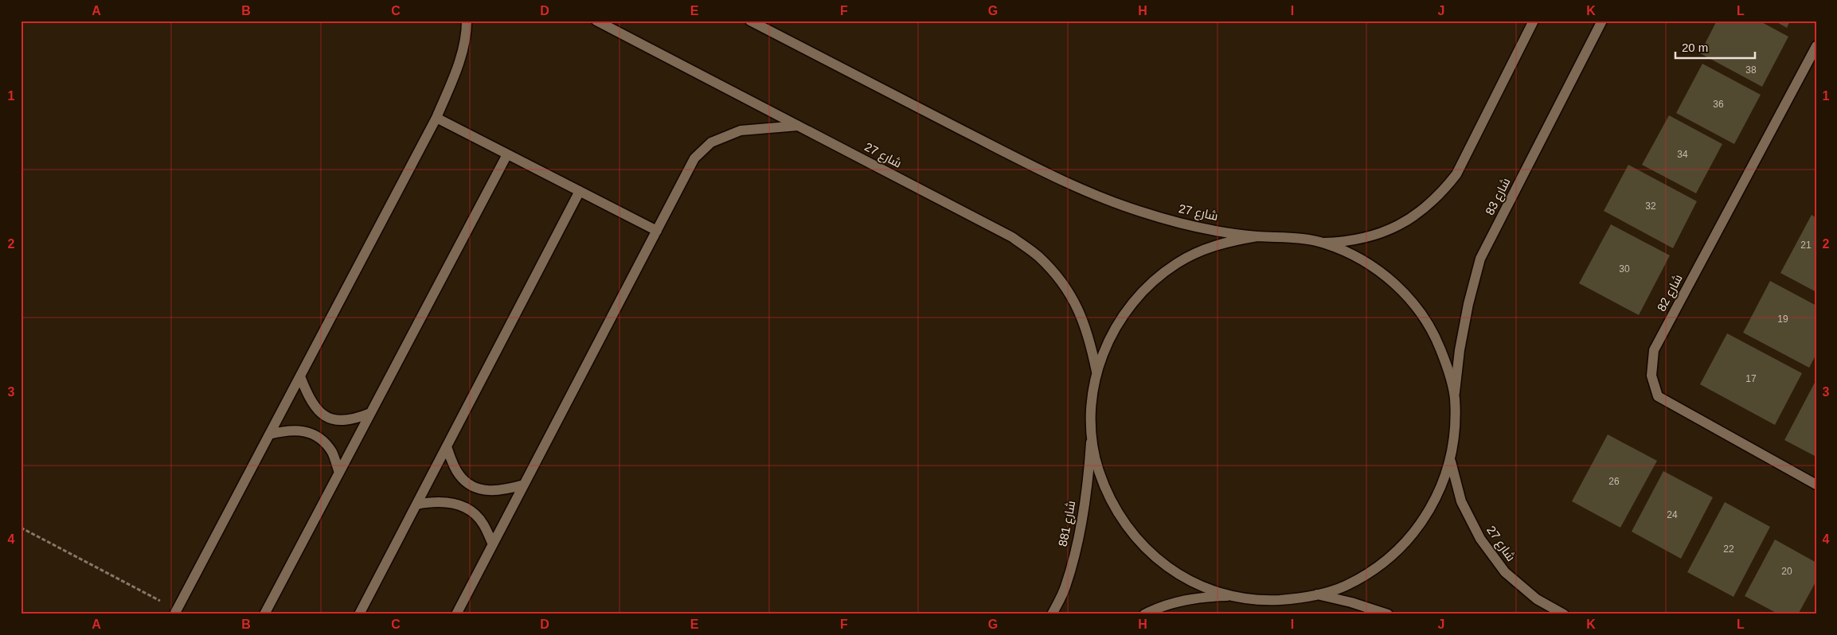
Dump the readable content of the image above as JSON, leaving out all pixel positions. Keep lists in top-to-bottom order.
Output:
{
  "streets": {
    "main road": [
      "شارع 27",
      "شارع 83",
      "شارع 82",
      "شارع 881"
    ]
  },
  "house_numbers": [
    "38",
    "36",
    "34",
    "32",
    "21",
    "30",
    "19",
    "17",
    "26",
    "24",
    "22",
    "20"
  ],
  "scale_bar": "20 m",
  "grid": {
    "columns": [
      "A",
      "B",
      "C",
      "D",
      "E",
      "F",
      "G",
      "H",
      "I",
      "J",
      "K",
      "L"
    ],
    "rows": [
      "1",
      "2",
      "3",
      "4"
    ]
  }
}
